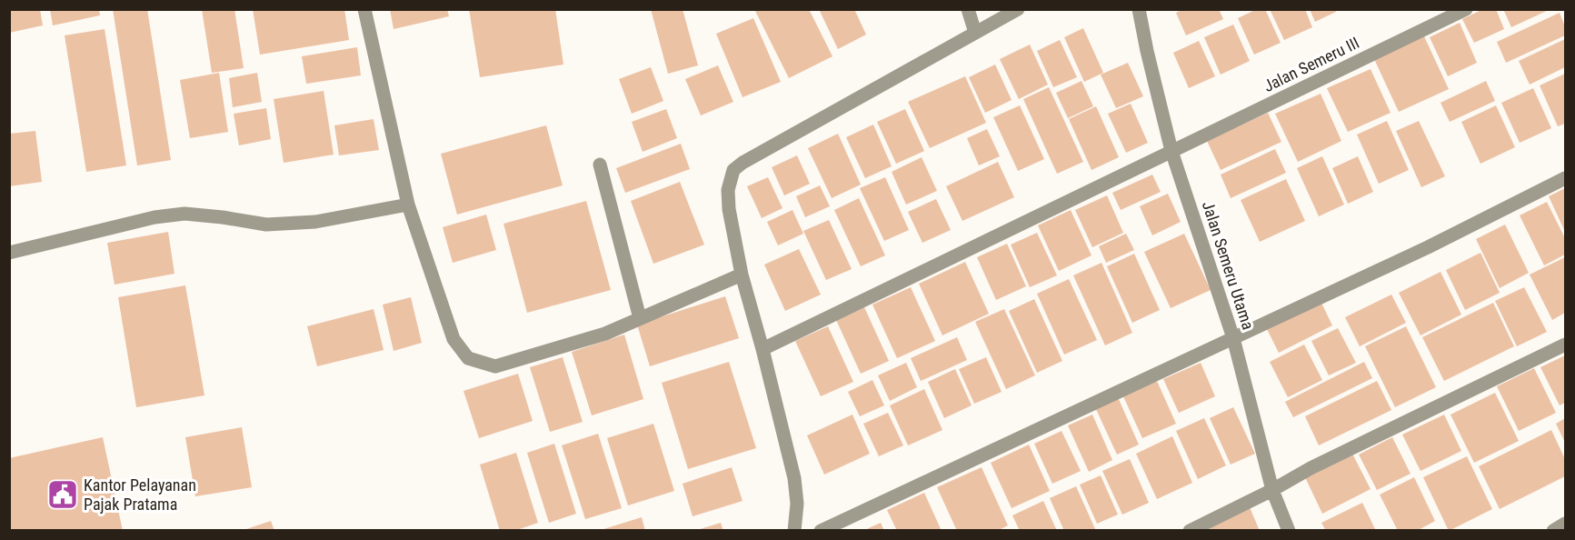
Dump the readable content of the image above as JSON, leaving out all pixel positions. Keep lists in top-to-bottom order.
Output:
{
  "streets": {
    "street": ["Jalan Semeru III", "Jalan Semeru Utama"]
  },
  "crossings": [
    ["Jalan Semeru III", "Jalan Semeru Utama"]
  ],
  "places": {
    "public building": ["Kantor Pelayanan Pajak Pratama"]
  }
}
